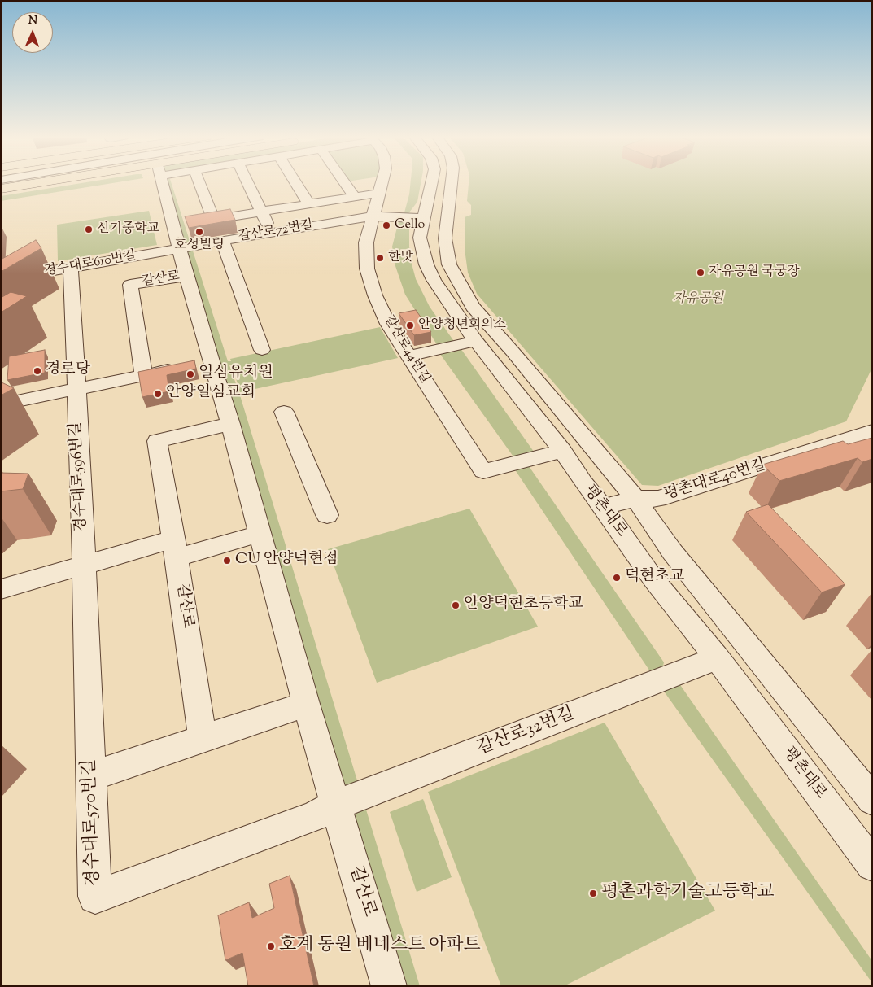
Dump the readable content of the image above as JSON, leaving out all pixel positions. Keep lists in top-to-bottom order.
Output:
{
  "streets": {
    "street": [
      "갈산로72번길",
      "경수대로610번길",
      "갈산로",
      "갈산로44번길",
      "경수대로596번길",
      "평촌대로40번길",
      "평촌대로",
      "갈산로32번길",
      "경수대로570번길"
    ]
  },
  "crossings": [
    ["갈산로72번길", "경수대로610번길"],
    ["갈산로72번길", "갈산로"],
    ["갈산로72번길", "갈산로44번길"],
    ["갈산로72번길", "평촌대로"],
    ["경수대로610번길", "갈산로"],
    ["경수대로610번길", "경수대로596번길"],
    ["갈산로", "갈산로32번길"],
    ["갈산로", "경수대로570번길"],
    ["갈산로44번길", "평촌대로"],
    ["경수대로596번길", "경수대로570번길"],
    ["평촌대로40번길", "평촌대로"],
    ["평촌대로", "갈산로32번길"],
    ["갈산로32번길", "경수대로570번길"]
  ],
  "parks": ["자유공원"],
  "places": [
    "Cello",
    "신기중학교",
    "호성빌딩",
    "한맛",
    "자유공원 국궁장",
    "안양청년회의소",
    "경로당",
    "일심유치원",
    "안양일심교회",
    "CU 안양덕현점",
    "덕현초교",
    "안양덕현초등학교",
    "평촌과학기술고등학교",
    "호계 동원 베네스트 아파트"
  ],
  "north": "top"
}
